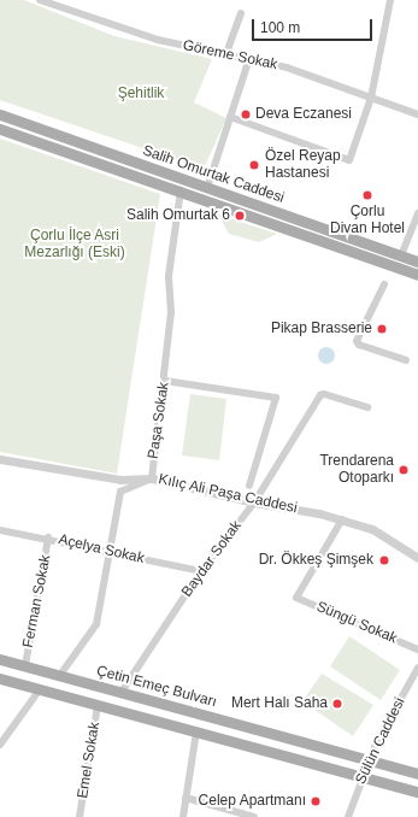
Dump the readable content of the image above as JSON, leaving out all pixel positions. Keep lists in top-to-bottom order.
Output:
{
  "streets": {
    "main road": ["Salih Omurtak Caddesi", "Çetin Emeç Bulvarı"],
    "street": [
      "Göreme Sokak",
      "Paşa Sokak",
      "Kılıç Ali Paşa Caddesi",
      "Açelya Sokak",
      "Baydar Sokak",
      "Ferman Sokak",
      "Süngü Sokak",
      "Sülün Caddesi",
      "Emel Sokak"
    ]
  },
  "crossings": [
    ["Salih Omurtak Caddesi", "Paşa Sokak"],
    ["Paşa Sokak", "Kılıç Ali Paşa Caddesi"],
    ["Paşa Sokak", "Açelya Sokak"],
    ["Paşa Sokak", "Çetin Emeç Bulvarı"],
    ["Kılıç Ali Paşa Caddesi", "Baydar Sokak"],
    ["Kılıç Ali Paşa Caddesi", "Süngü Sokak"],
    ["Açelya Sokak", "Baydar Sokak"],
    ["Açelya Sokak", "Ferman Sokak"],
    ["Baydar Sokak", "Çetin Emeç Bulvarı"],
    ["Ferman Sokak", "Çetin Emeç Bulvarı"],
    ["Çetin Emeç Bulvarı", "Sülün Caddesi"]
  ],
  "parks": ["Şehitlik", "Çorlu İlçe Asri Mezarlığı (Eski)"],
  "places": [
    "Deva Eczanesi",
    "Özel Reyap Hastanesi",
    "Çorlu Divan Hotel",
    "Salih Omurtak 6",
    "Pikap Brasserie",
    "Trendarena Otoparkı",
    "Dr. Ökkeş Şimşek",
    "Mert Halı Saha",
    "Celep Apartmanı"
  ],
  "scale_bar": "100 m"
}
